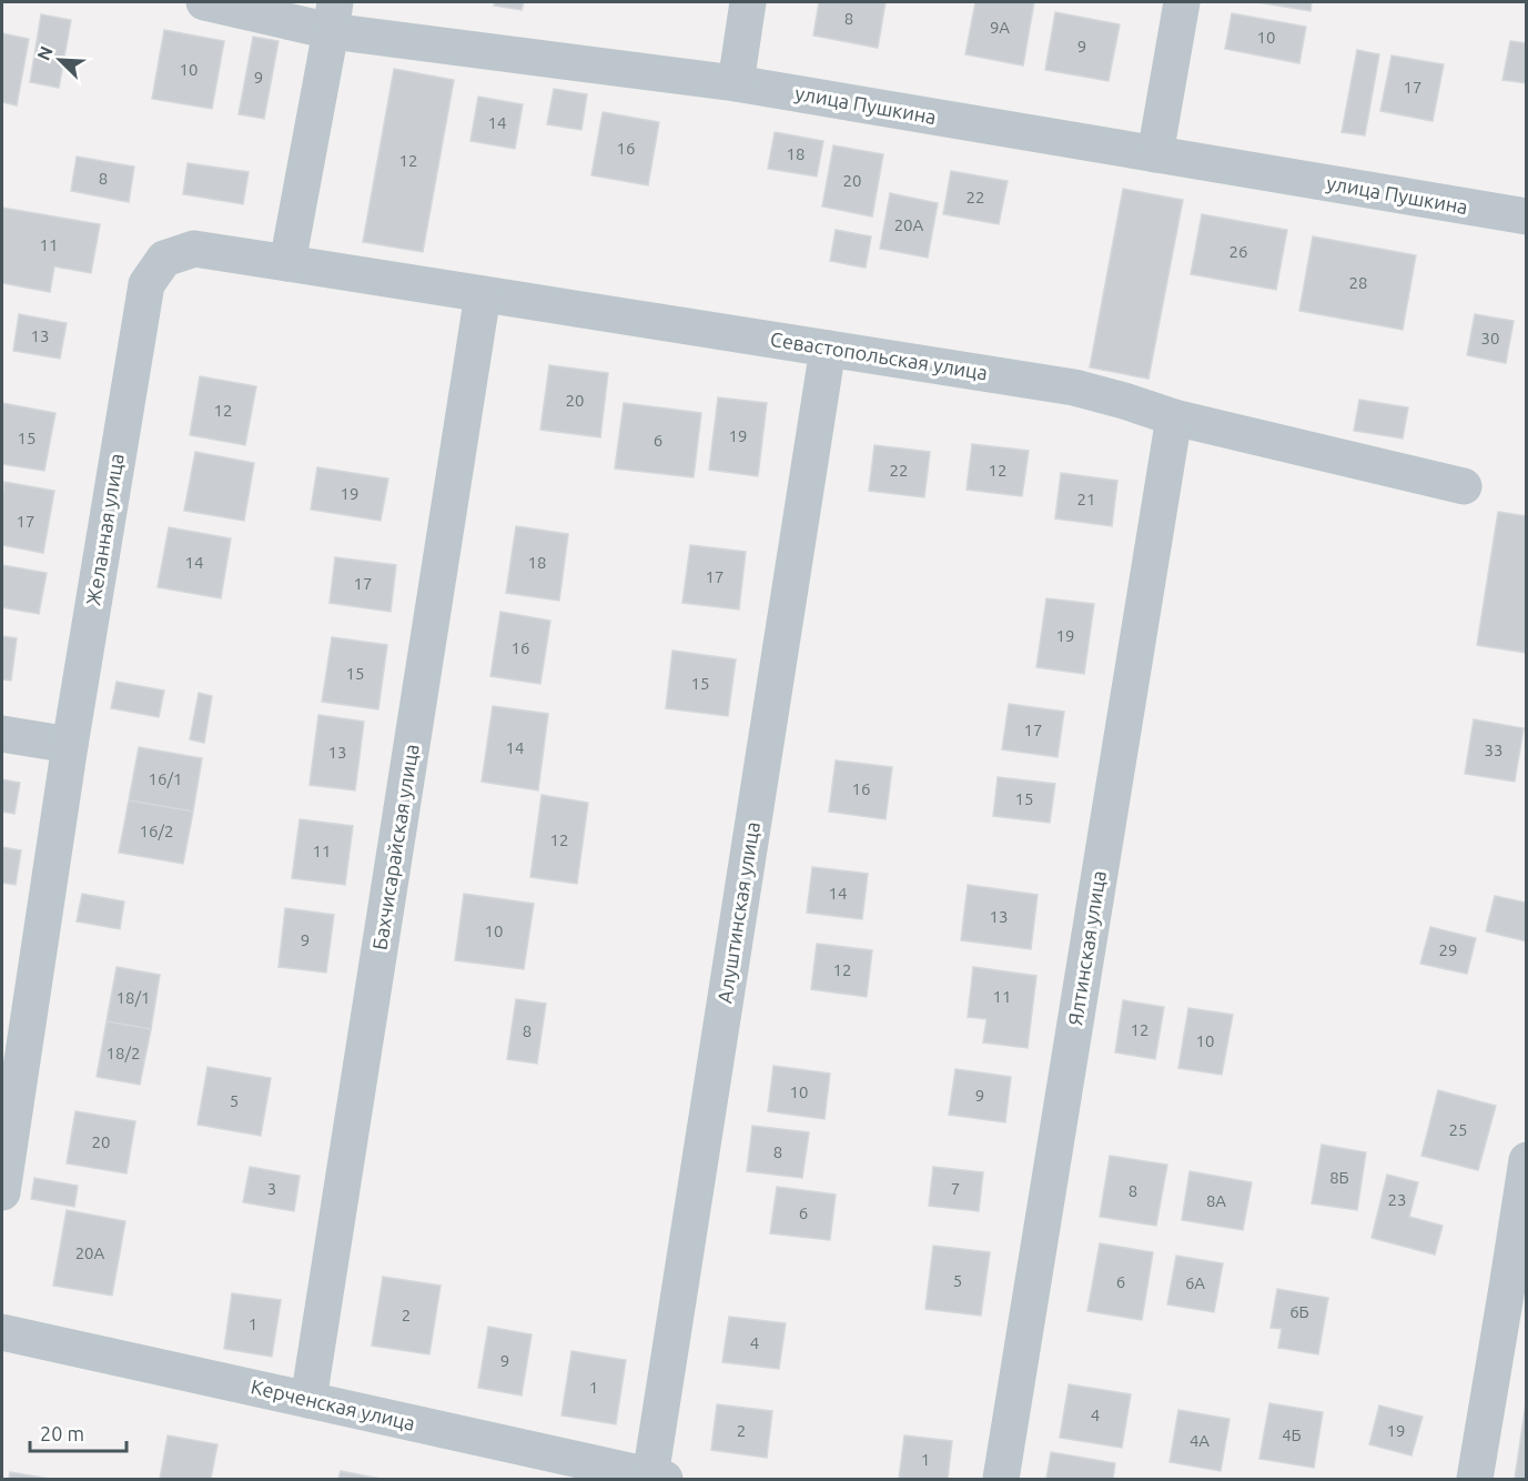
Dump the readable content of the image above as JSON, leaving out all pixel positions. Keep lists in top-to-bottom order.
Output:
{
  "streets": {
    "street": [
      "улица Пушкина",
      "Севастопольская улица",
      "Желанная улица",
      "Бахчисарайская улица",
      "Алуштинская улица",
      "Ялтинская улица",
      "Керченская улица"
    ]
  },
  "crossings": [
    ["Севастопольская улица", "Желанная улица"],
    ["Севастопольская улица", "Бахчисарайская улица"],
    ["Севастопольская улица", "Алуштинская улица"],
    ["Севастопольская улица", "Ялтинская улица"],
    ["Бахчисарайская улица", "Керченская улица"],
    ["Алуштинская улица", "Керченская улица"]
  ],
  "house_numbers": [
    "8",
    "9А",
    "10",
    "9",
    "10",
    "9",
    "17",
    "14",
    "16",
    "18",
    "12",
    "8",
    "20",
    "22",
    "20А",
    "11",
    "26",
    "28",
    "13",
    "30",
    "20",
    "12",
    "19",
    "15",
    "6",
    "22",
    "12",
    "19",
    "21",
    "17",
    "14",
    "18",
    "17",
    "17",
    "19",
    "16",
    "15",
    "15",
    "17",
    "14",
    "33",
    "13",
    "16/1",
    "16",
    "15",
    "16/2",
    "12",
    "11",
    "14",
    "13",
    "10",
    "9",
    "29",
    "12",
    "11",
    "18/1",
    "12",
    "8",
    "10",
    "18/2",
    "10",
    "9",
    "5",
    "25",
    "20",
    "8",
    "8Б",
    "3",
    "7",
    "8",
    "23",
    "8А",
    "6",
    "20А",
    "5",
    "6",
    "6А",
    "6Б",
    "2",
    "1",
    "4",
    "9",
    "1",
    "4",
    "2",
    "19",
    "4Б",
    "4А",
    "1"
  ],
  "scale_bar": "20 m",
  "north": "top left"
}
